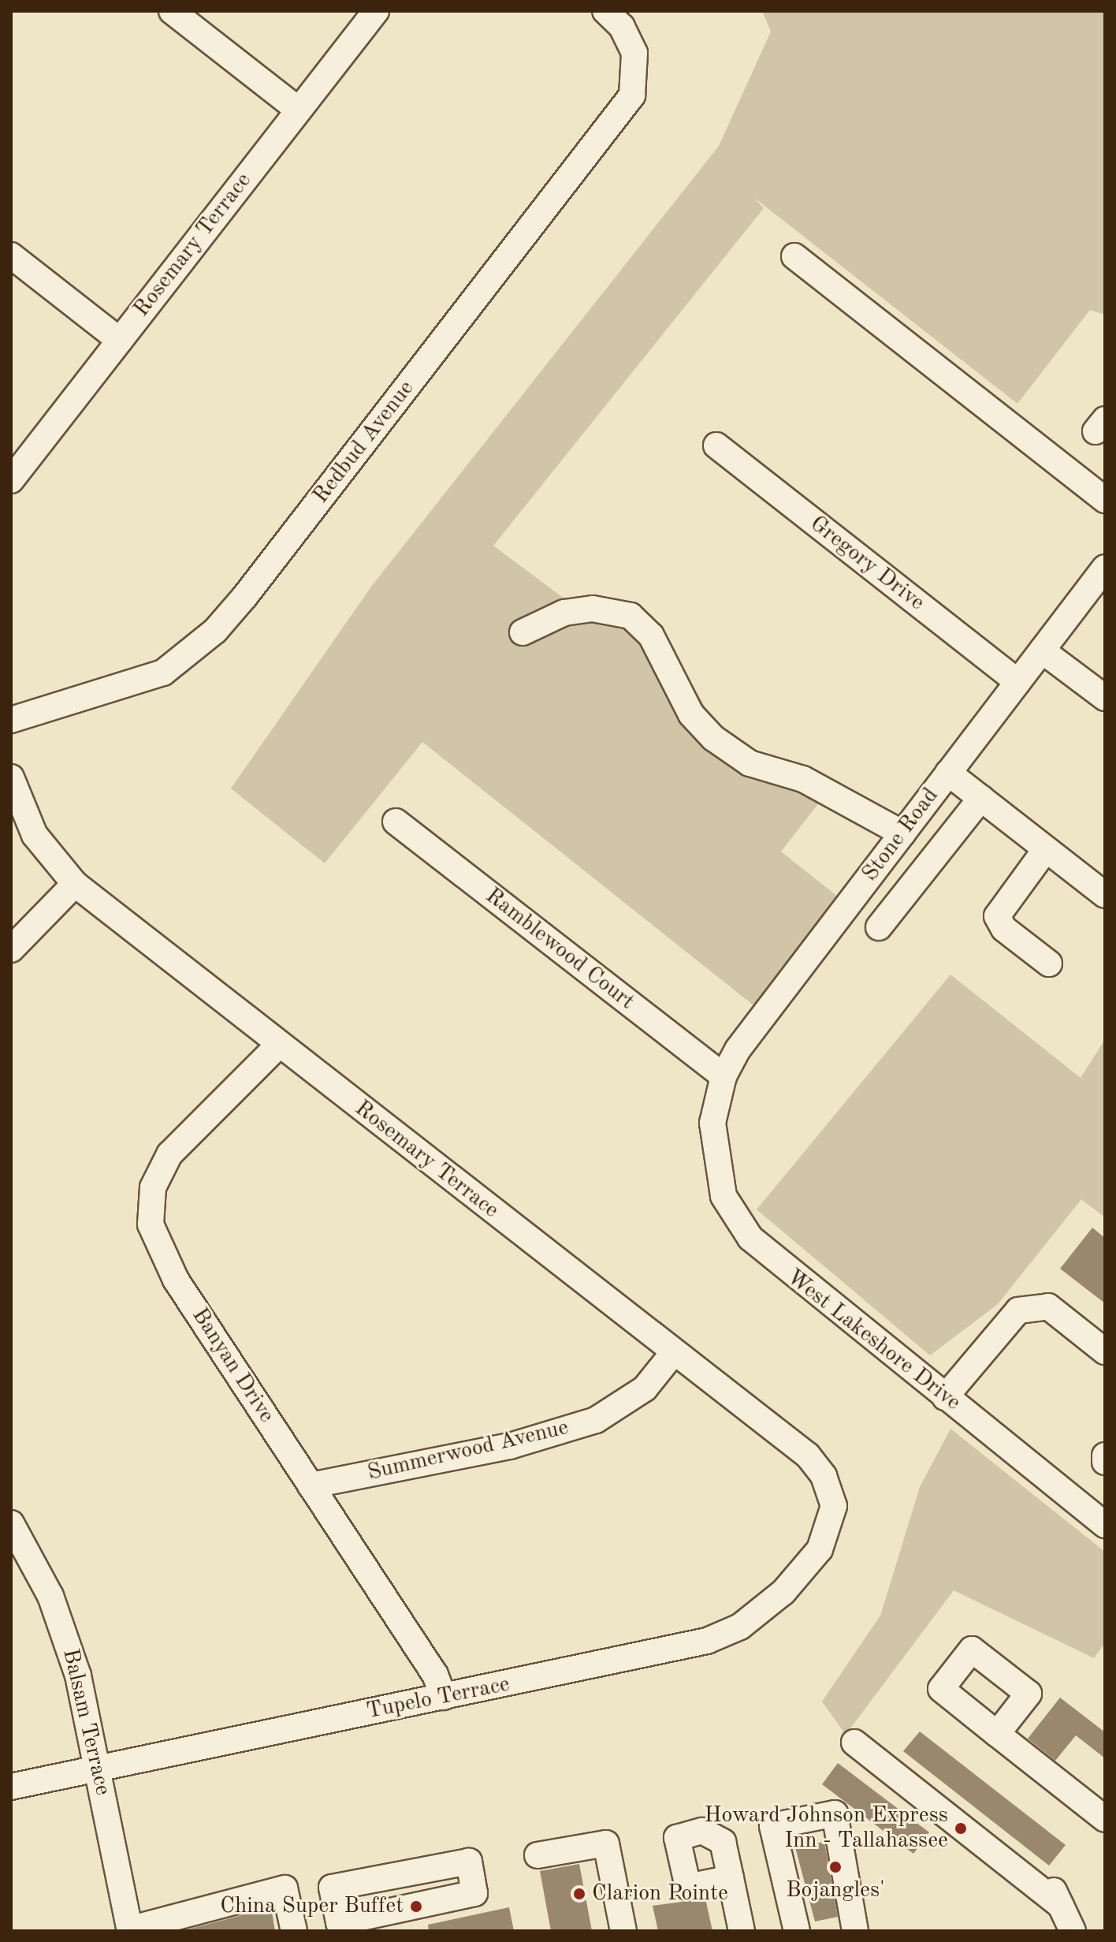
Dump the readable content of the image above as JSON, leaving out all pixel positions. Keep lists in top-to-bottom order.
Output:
{
  "streets": {
    "street": [
      "Rosemary Terrace",
      "Redbud Avenue",
      "Gregory Drive",
      "Stone Road",
      "Ramblewood Court",
      "West Lakeshore Drive",
      "Banyan Drive",
      "Summerwood Avenue",
      "Tupelo Terrace",
      "Balsam Terrace"
    ]
  },
  "crossings": [
    ["Rosemary Terrace", "Banyan Drive"],
    ["Rosemary Terrace", "Summerwood Avenue"],
    ["Rosemary Terrace", "Tupelo Terrace"],
    ["Gregory Drive", "Stone Road"],
    ["Stone Road", "Ramblewood Court"],
    ["Stone Road", "West Lakeshore Drive"],
    ["Banyan Drive", "Summerwood Avenue"],
    ["Banyan Drive", "Tupelo Terrace"],
    ["Tupelo Terrace", "Balsam Terrace"]
  ],
  "places": [
    "Howard Johnson Express Inn - Tallahassee",
    "Bojangles'",
    "Clarion Pointe",
    "China Super Buffet"
  ]
}
